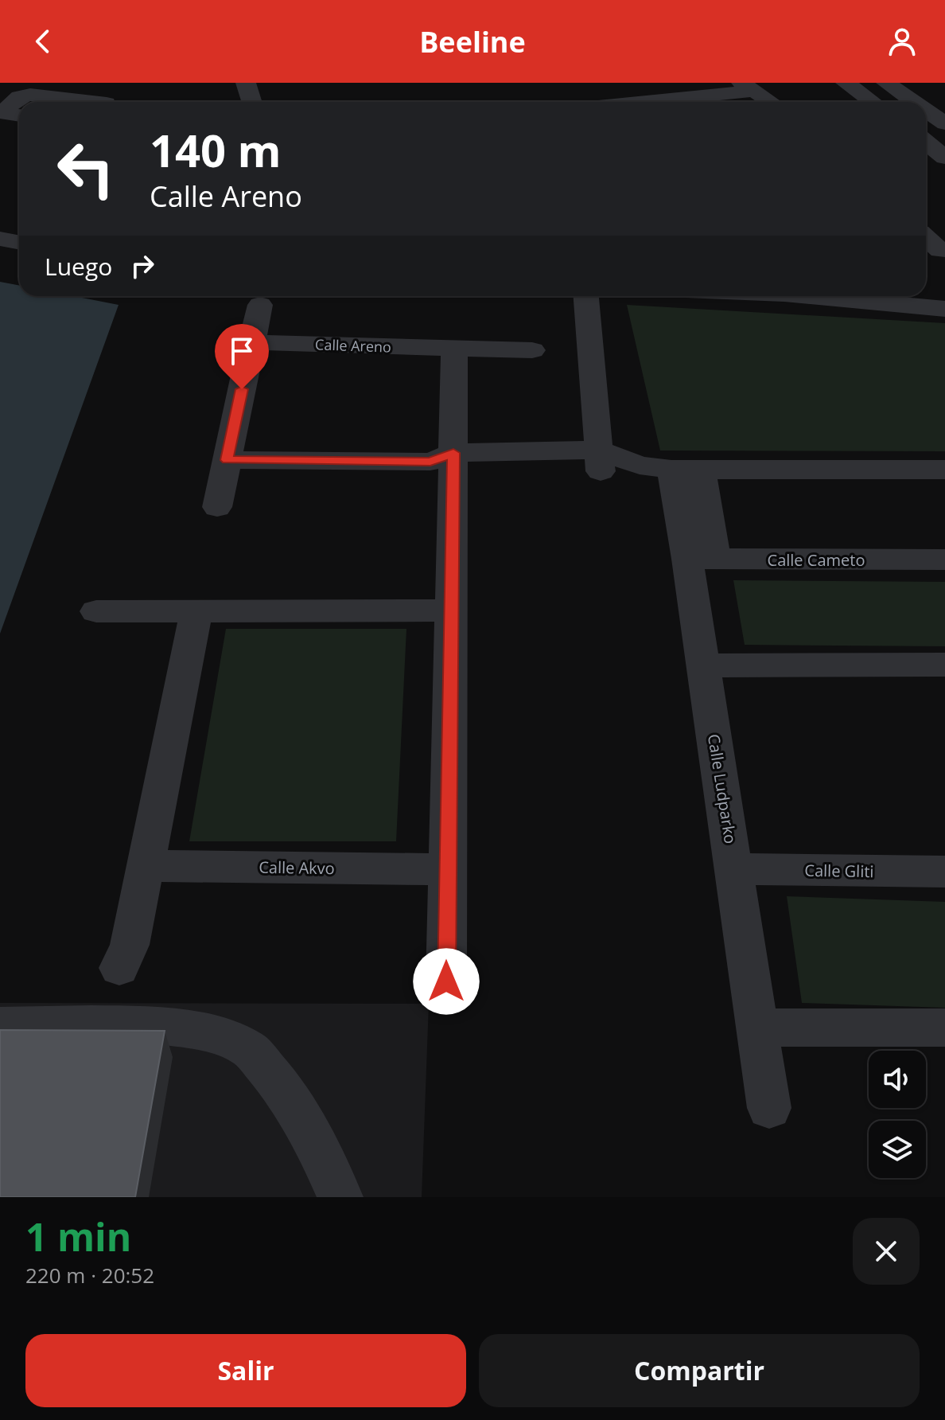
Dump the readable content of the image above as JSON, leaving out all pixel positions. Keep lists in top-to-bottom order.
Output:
{
  "streets": {
    "street": [
      "Calle Areno",
      "Calle Cameto",
      "Calle Ludparko",
      "Calle Akvo",
      "Calle Gliti"
    ]
  },
  "crossings": [
    ["Calle Cameto", "Calle Ludparko"],
    ["Calle Ludparko", "Calle Gliti"]
  ],
  "page": {
    "header": "Beeline",
    "turn": ["140 m", "Calle Areno"],
    "then": "Luego",
    "heading": ["1 min", "220 m · 20:52"],
    "buttons": ["Salir", "Compartir"]
  }
}
